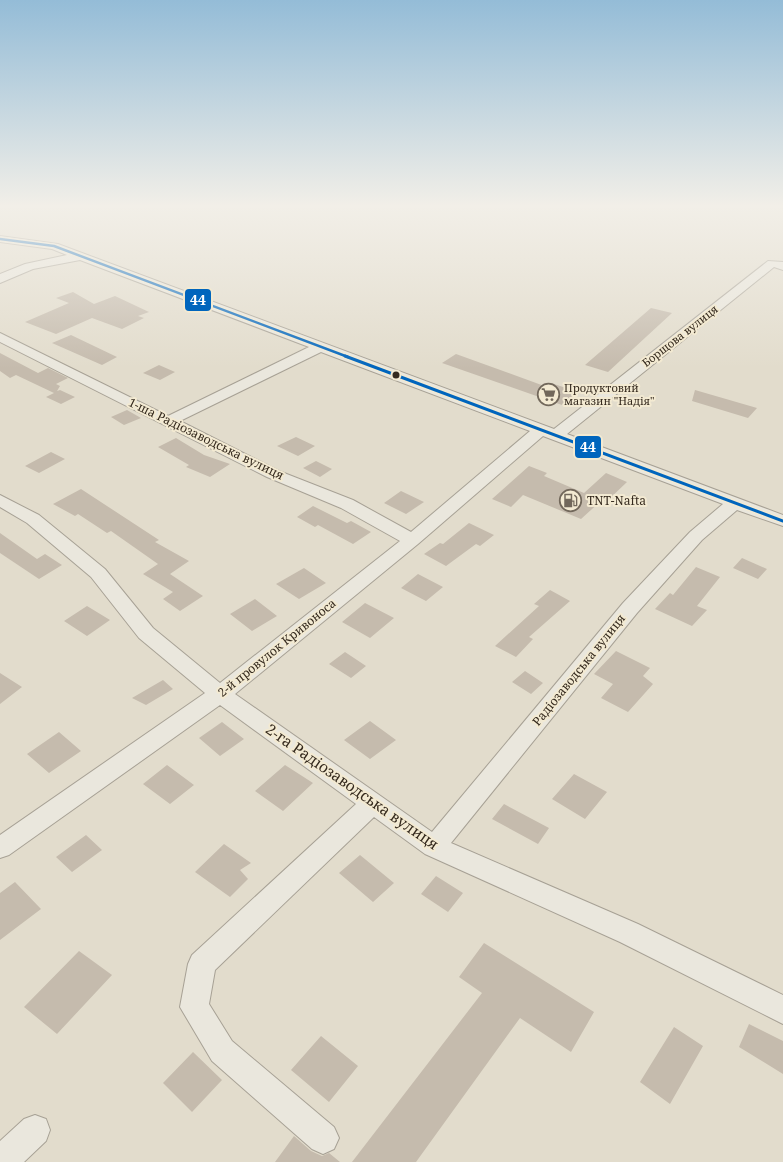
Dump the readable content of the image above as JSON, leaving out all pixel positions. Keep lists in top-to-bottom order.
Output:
{
  "streets": {
    "street": [
      "Борщова вулиця",
      "1-ша Радіозаводська вулиця",
      "2-й провулок Кривоноса",
      "Радіозаводська вулиця",
      "2-га Радіозаводська вулиця"
    ]
  },
  "crossings": [
    ["Борщова вулиця", "2-й провулок Кривоноса"],
    ["1-ша Радіозаводська вулиця", "2-й провулок Кривоноса"],
    ["2-й провулок Кривоноса", "2-га Радіозаводська вулиця"],
    ["Радіозаводська вулиця", "2-га Радіозаводська вулиця"]
  ],
  "places": {
    "supermarket": ["Продуктовий магазин \"Надія\""],
    "fuel station": ["TNT-Nafta"]
  },
  "lines": ["transit line 44"]
}
